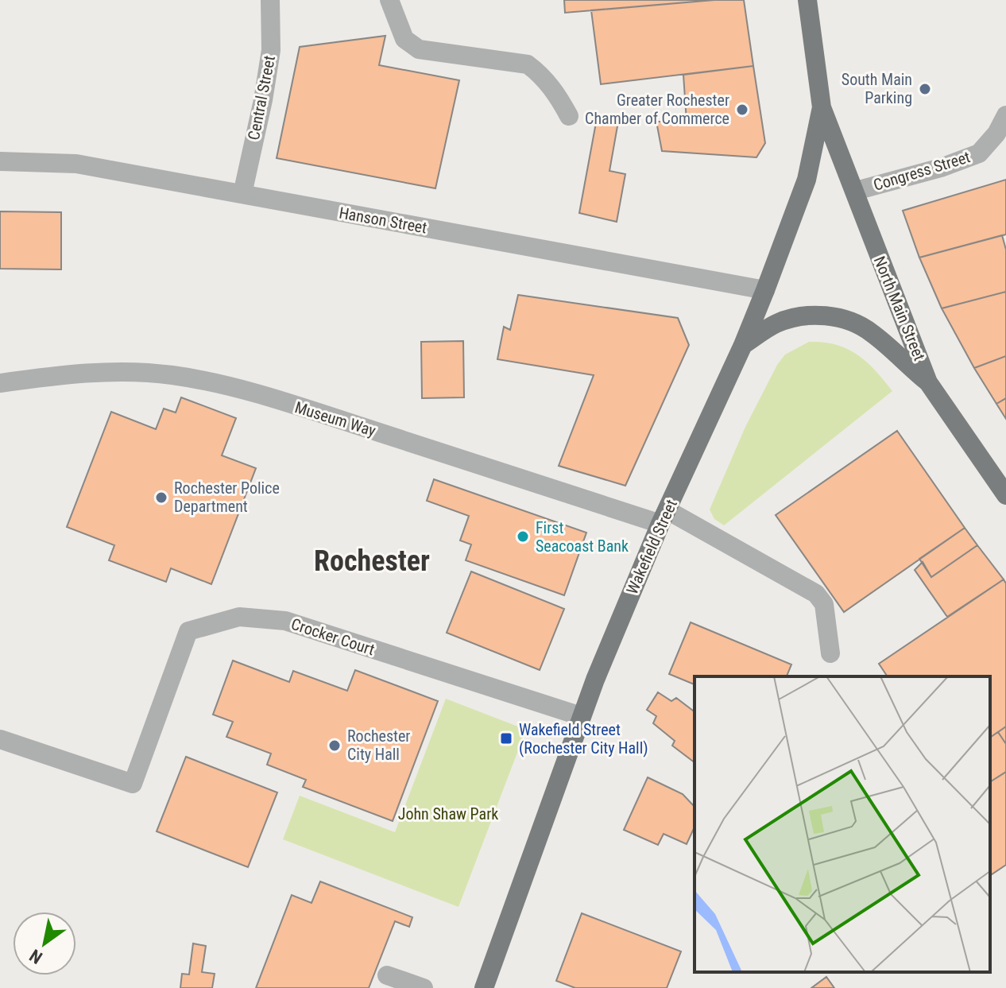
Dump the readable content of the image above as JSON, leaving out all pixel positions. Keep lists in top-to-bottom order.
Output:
{
  "streets": {
    "main road": ["North Main Street", "Wakefield Street"],
    "street": [
      "Central Street",
      "Congress Street",
      "Hanson Street",
      "Museum Way",
      "Crocker Court"
    ]
  },
  "crossings": [
    ["Central Street", "Hanson Street"],
    ["Congress Street", "North Main Street"],
    ["Hanson Street", "Wakefield Street"],
    ["North Main Street", "Wakefield Street"],
    ["Museum Way", "Wakefield Street"],
    ["Wakefield Street", "Crocker Court"]
  ],
  "districts": ["Rochester"],
  "parks": ["John Shaw Park"],
  "places": {
    "other": [
      "South Main Parking",
      "Greater Rochester Chamber of Commerce",
      "Rochester Police Department",
      "First Seacoast Bank",
      "Rochester City Hall"
    ],
    "transit": ["Wakefield Street (Rochester City Hall)"]
  },
  "north": "bottom left"
}
